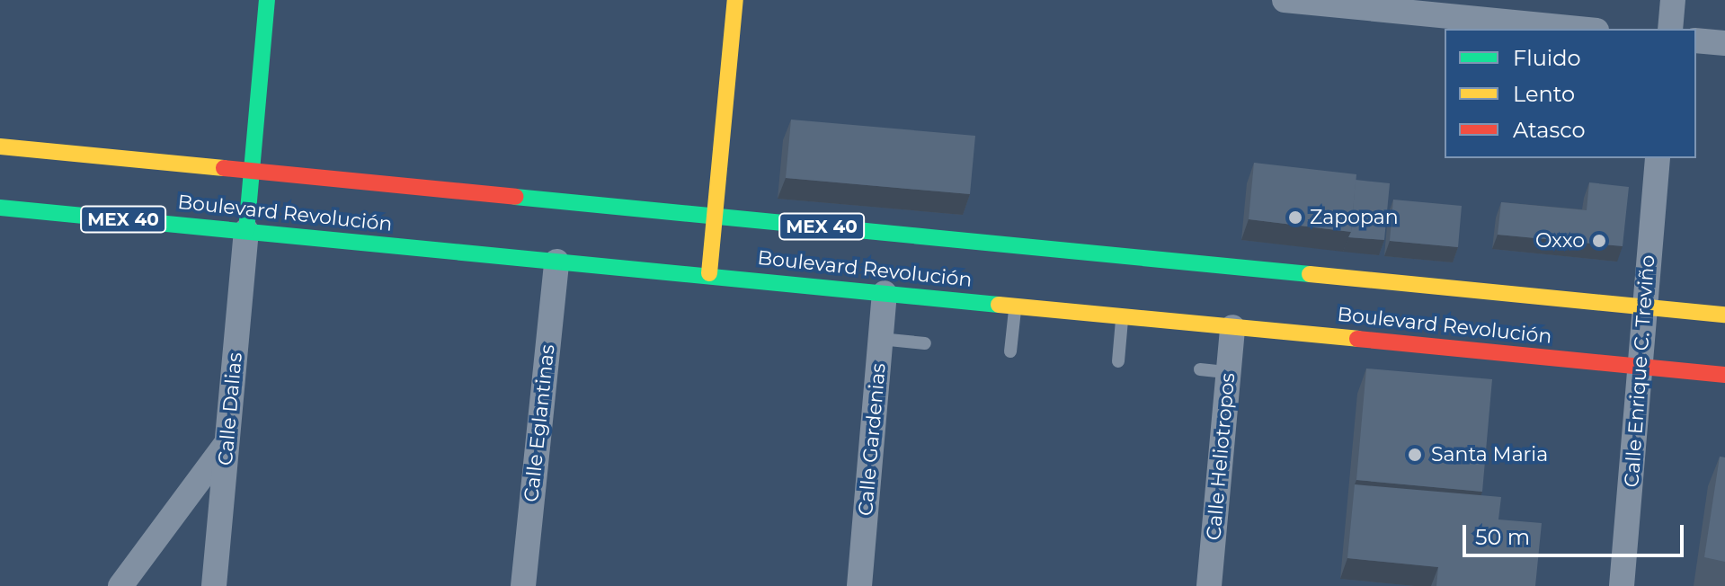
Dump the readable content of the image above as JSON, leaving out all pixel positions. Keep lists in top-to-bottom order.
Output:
{
  "streets": {
    "main road": ["Boulevard Revolución", "MEX 40"],
    "street": [
      "Calle Enrique C. Treviño",
      "Calle Dalias",
      "Calle Eglantinas",
      "Calle Gardenias",
      "Calle Heliotropos"
    ]
  },
  "crossings": [
    ["Boulevard Revolución", "Calle Enrique C. Treviño"],
    ["Boulevard Revolución", "Calle Dalias"],
    ["Boulevard Revolución", "Calle Eglantinas"],
    ["Boulevard Revolución", "Calle Gardenias"],
    ["Boulevard Revolución", "Calle Heliotropos"],
    ["MEX 40", "Calle Enrique C. Treviño"]
  ],
  "places": ["Zapopan", "Oxxo", "Santa Maria"],
  "legend": ["Fluido", "Lento", "Atasco"],
  "scale_bar": "50 m"
}
